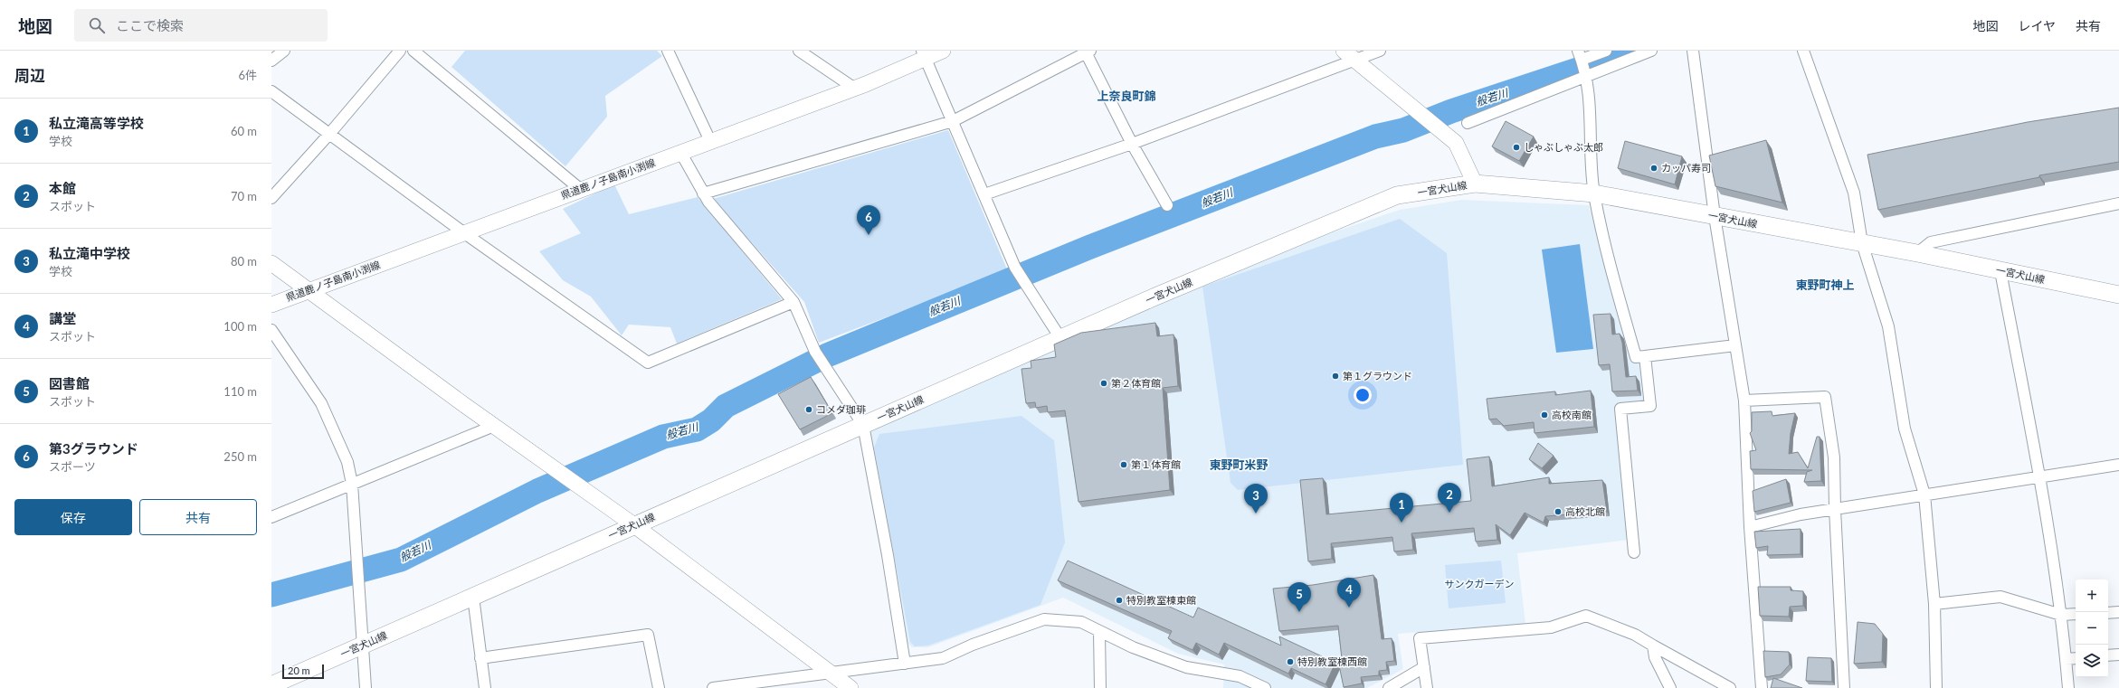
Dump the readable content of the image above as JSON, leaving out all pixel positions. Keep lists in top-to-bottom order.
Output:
{
  "streets": {
    "main road": ["一宮犬山線"],
    "street": ["県道鹿ノ子島南小渕線"]
  },
  "districts": ["上奈良町錦", "東野町神上", "東野町米野"],
  "water": ["般若川"],
  "parks": ["サンクガーデン"],
  "places": [
    "しゃぶしゃぶ太郎",
    "カッパ寿司",
    "第１グラウンド",
    "第２体育館",
    "コメダ珈琲",
    "高校南館",
    "第１体育館",
    "高校北館",
    "特別教室棟東館",
    "特別教室棟西館"
  ],
  "scale_bar": "20 m",
  "page": {
    "header": "地図",
    "search": "ここで検索",
    "nav": ["地図", "レイヤ", "共有"],
    "heading": ["周辺", "6件"],
    "list": [
      {
        "mark": "1",
        "name": "私立滝高等学校",
        "note": "学校",
        "value": "60 m"
      },
      {
        "mark": "2",
        "name": "本館",
        "note": "スポット",
        "value": "70 m"
      },
      {
        "mark": "3",
        "name": "私立滝中学校",
        "note": "学校",
        "value": "80 m"
      },
      {
        "mark": "4",
        "name": "講堂",
        "note": "スポット",
        "value": "100 m"
      },
      {
        "mark": "5",
        "name": "図書館",
        "note": "スポット",
        "value": "110 m"
      },
      {
        "mark": "6",
        "name": "第3グラウンド",
        "note": "スポーツ",
        "value": "250 m"
      }
    ],
    "pins": [
      "6",
      "2",
      "3",
      "1",
      "4",
      "5"
    ],
    "buttons": ["保存", "共有"],
    "map_buttons": ["+", "−"],
    "scale": "20 m"
  }
}
